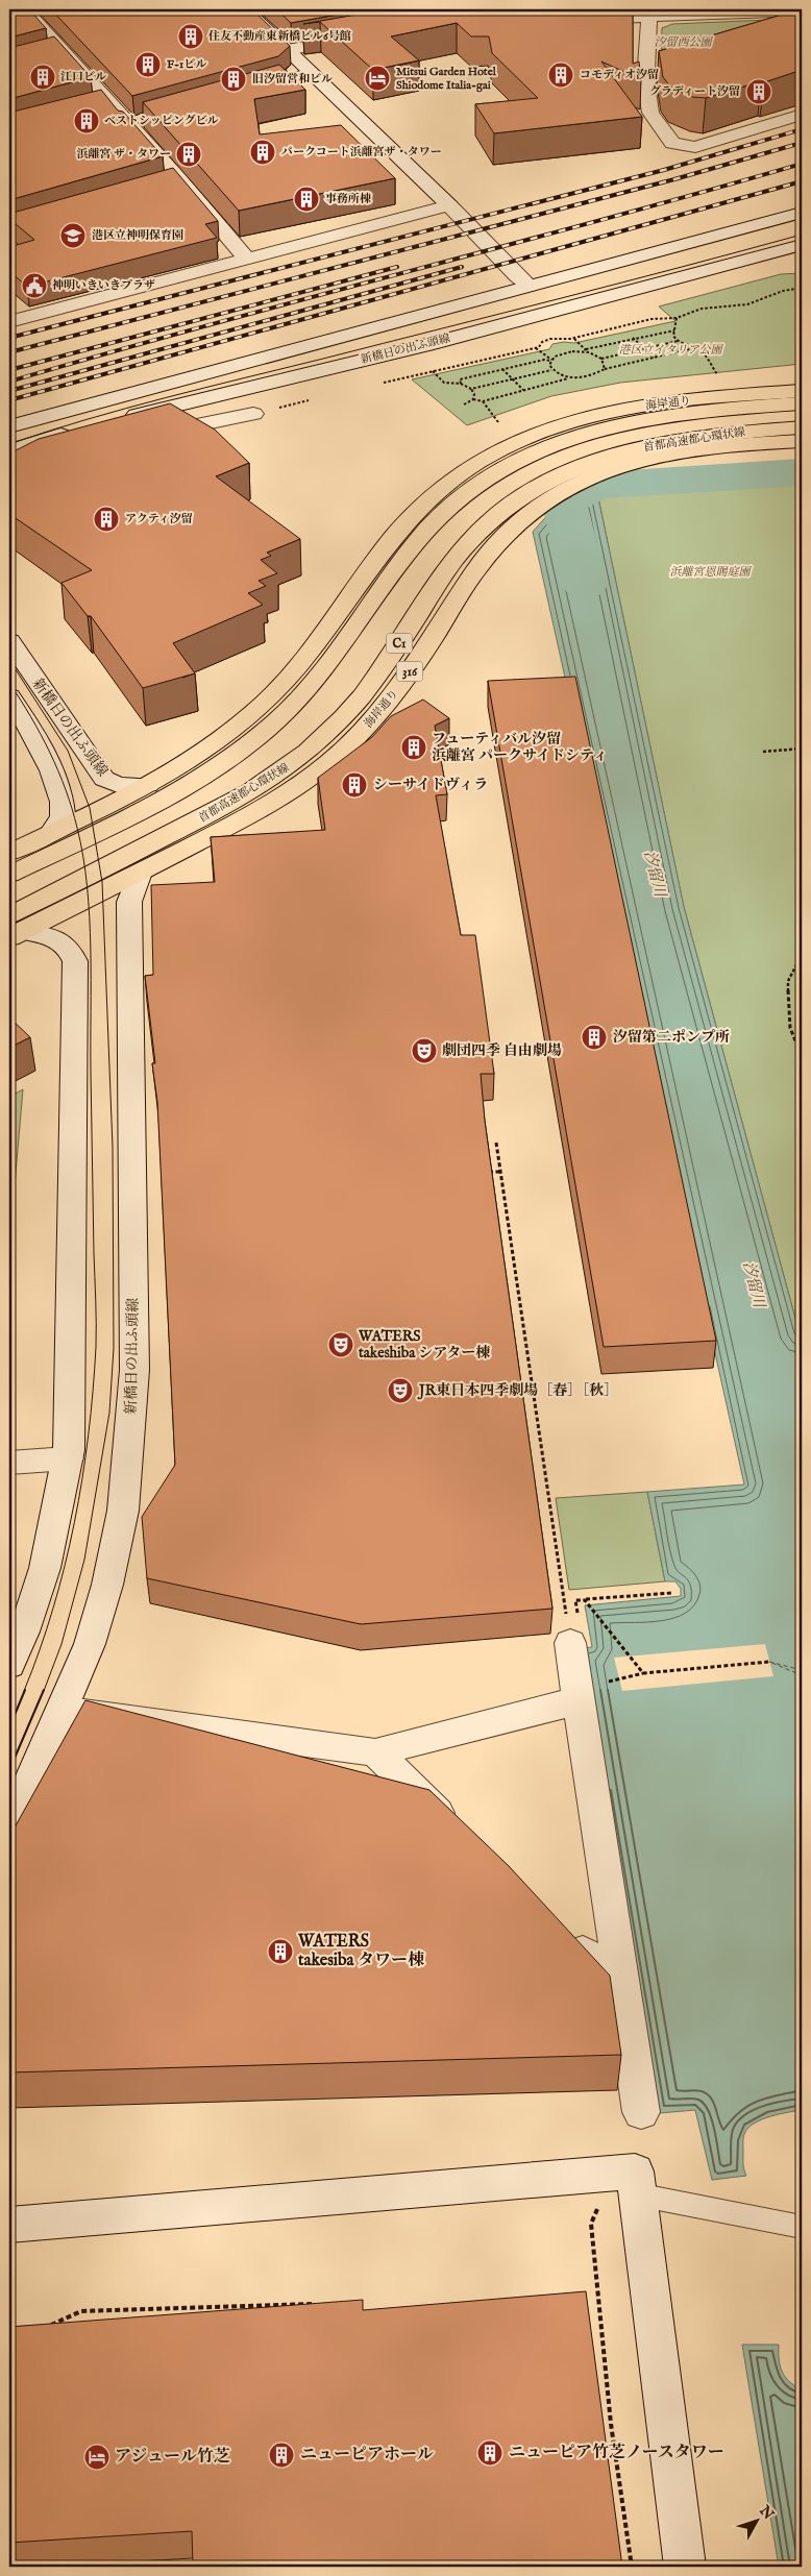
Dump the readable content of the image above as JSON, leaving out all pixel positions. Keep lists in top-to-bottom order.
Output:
{
  "streets": {
    "main road": [
      "海岸通り",
      "首都高速都心環状線",
      "C1",
      "316"
    ],
    "street": ["新橋日の出ふ頭線"]
  },
  "crossings": [
    ["新橋日の出ふ頭線", "海岸通り"],
    ["海岸通り", "首都高速都心環状線"]
  ],
  "water": ["汐留川"],
  "parks": ["汐留西公園", "港区立イタリア公園", "浜離宮恩賜庭園"],
  "places": {
    "building": [
      "住友不動産東新橋ビル6号館",
      "F-1ビル",
      "コモディオ汐留",
      "江口ビル",
      "旧汐留営和ビル",
      "グラディート汐留",
      "ベストシッピングビル",
      "パークコート浜離宮ザ・タワー",
      "浜離宮 ザ・タワー",
      "事務所棟",
      "アクティ汐留",
      "フューティバル汐留 浜離宮 パークサイドシティ",
      "シーサイドヴィラ",
      "汐留第二ポンプ所",
      "WATERS takesiba タワー棟",
      "ニューピア竹芝ノースタワー",
      "ニューピアホール"
    ],
    "hotel": ["Mitsui Garden Hotel Shiodome Italia-gai", "アジュール竹芝"],
    "school or university": ["港区立神明保育園"],
    "public building": ["神明いきいきプラザ"],
    "theatre": ["劇団四季 自由劇場", "WATERS takeshiba シアター棟", "JR東日本四季劇場［春］［秋］"]
  },
  "north": "top right"
}
